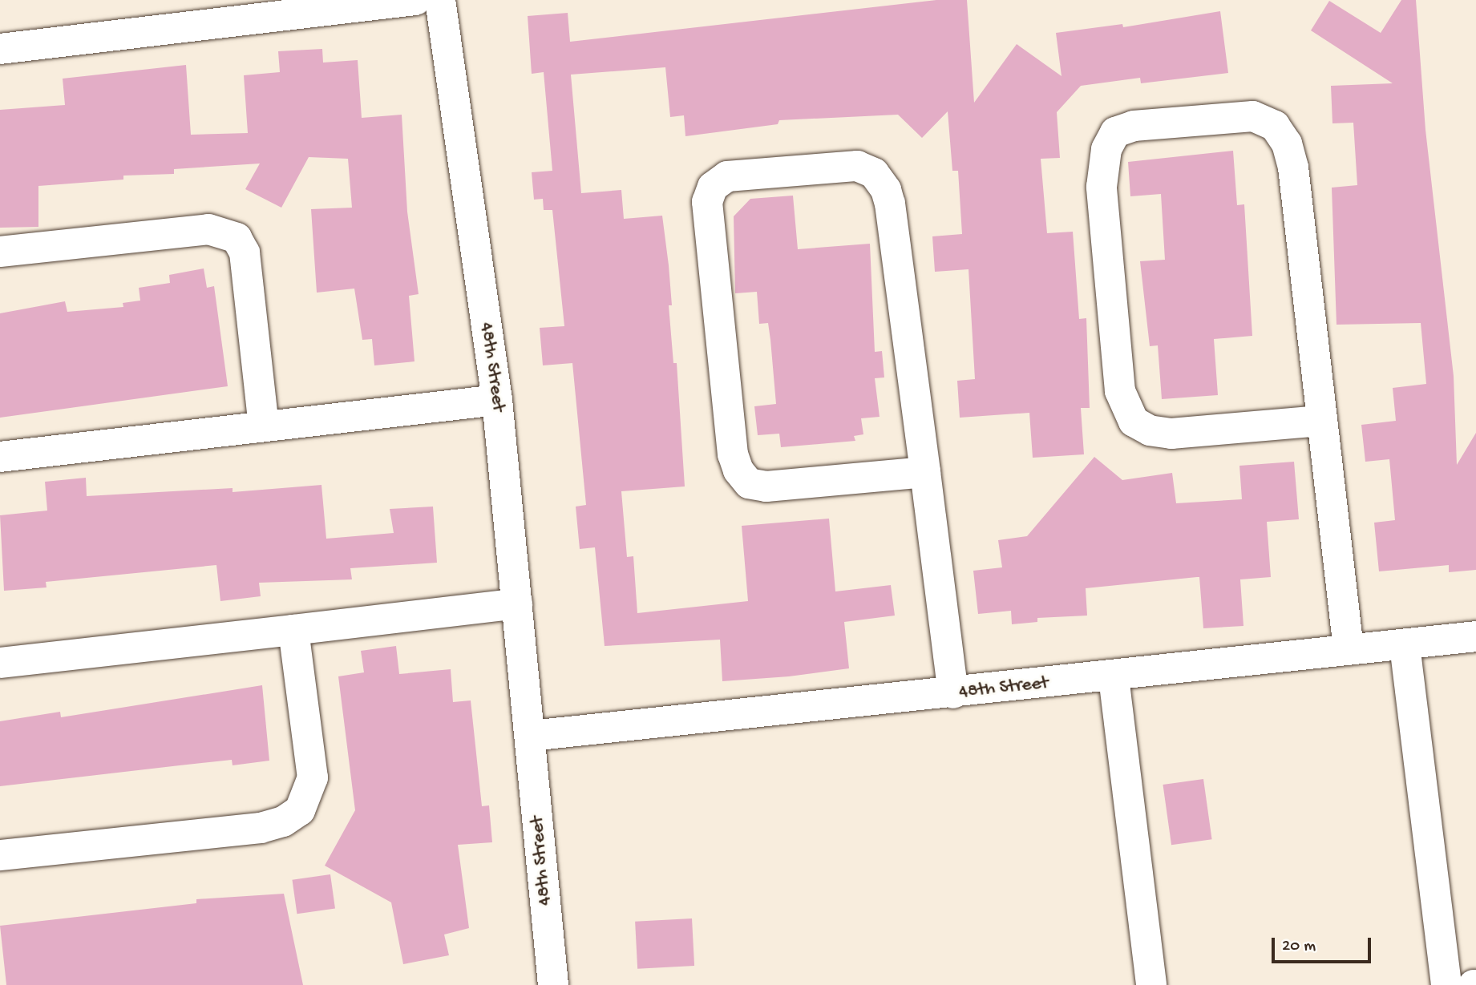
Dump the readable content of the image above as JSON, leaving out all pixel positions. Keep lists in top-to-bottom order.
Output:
{
  "streets": {
    "street": ["48th Street"]
  },
  "scale_bar": "20 m"
}
